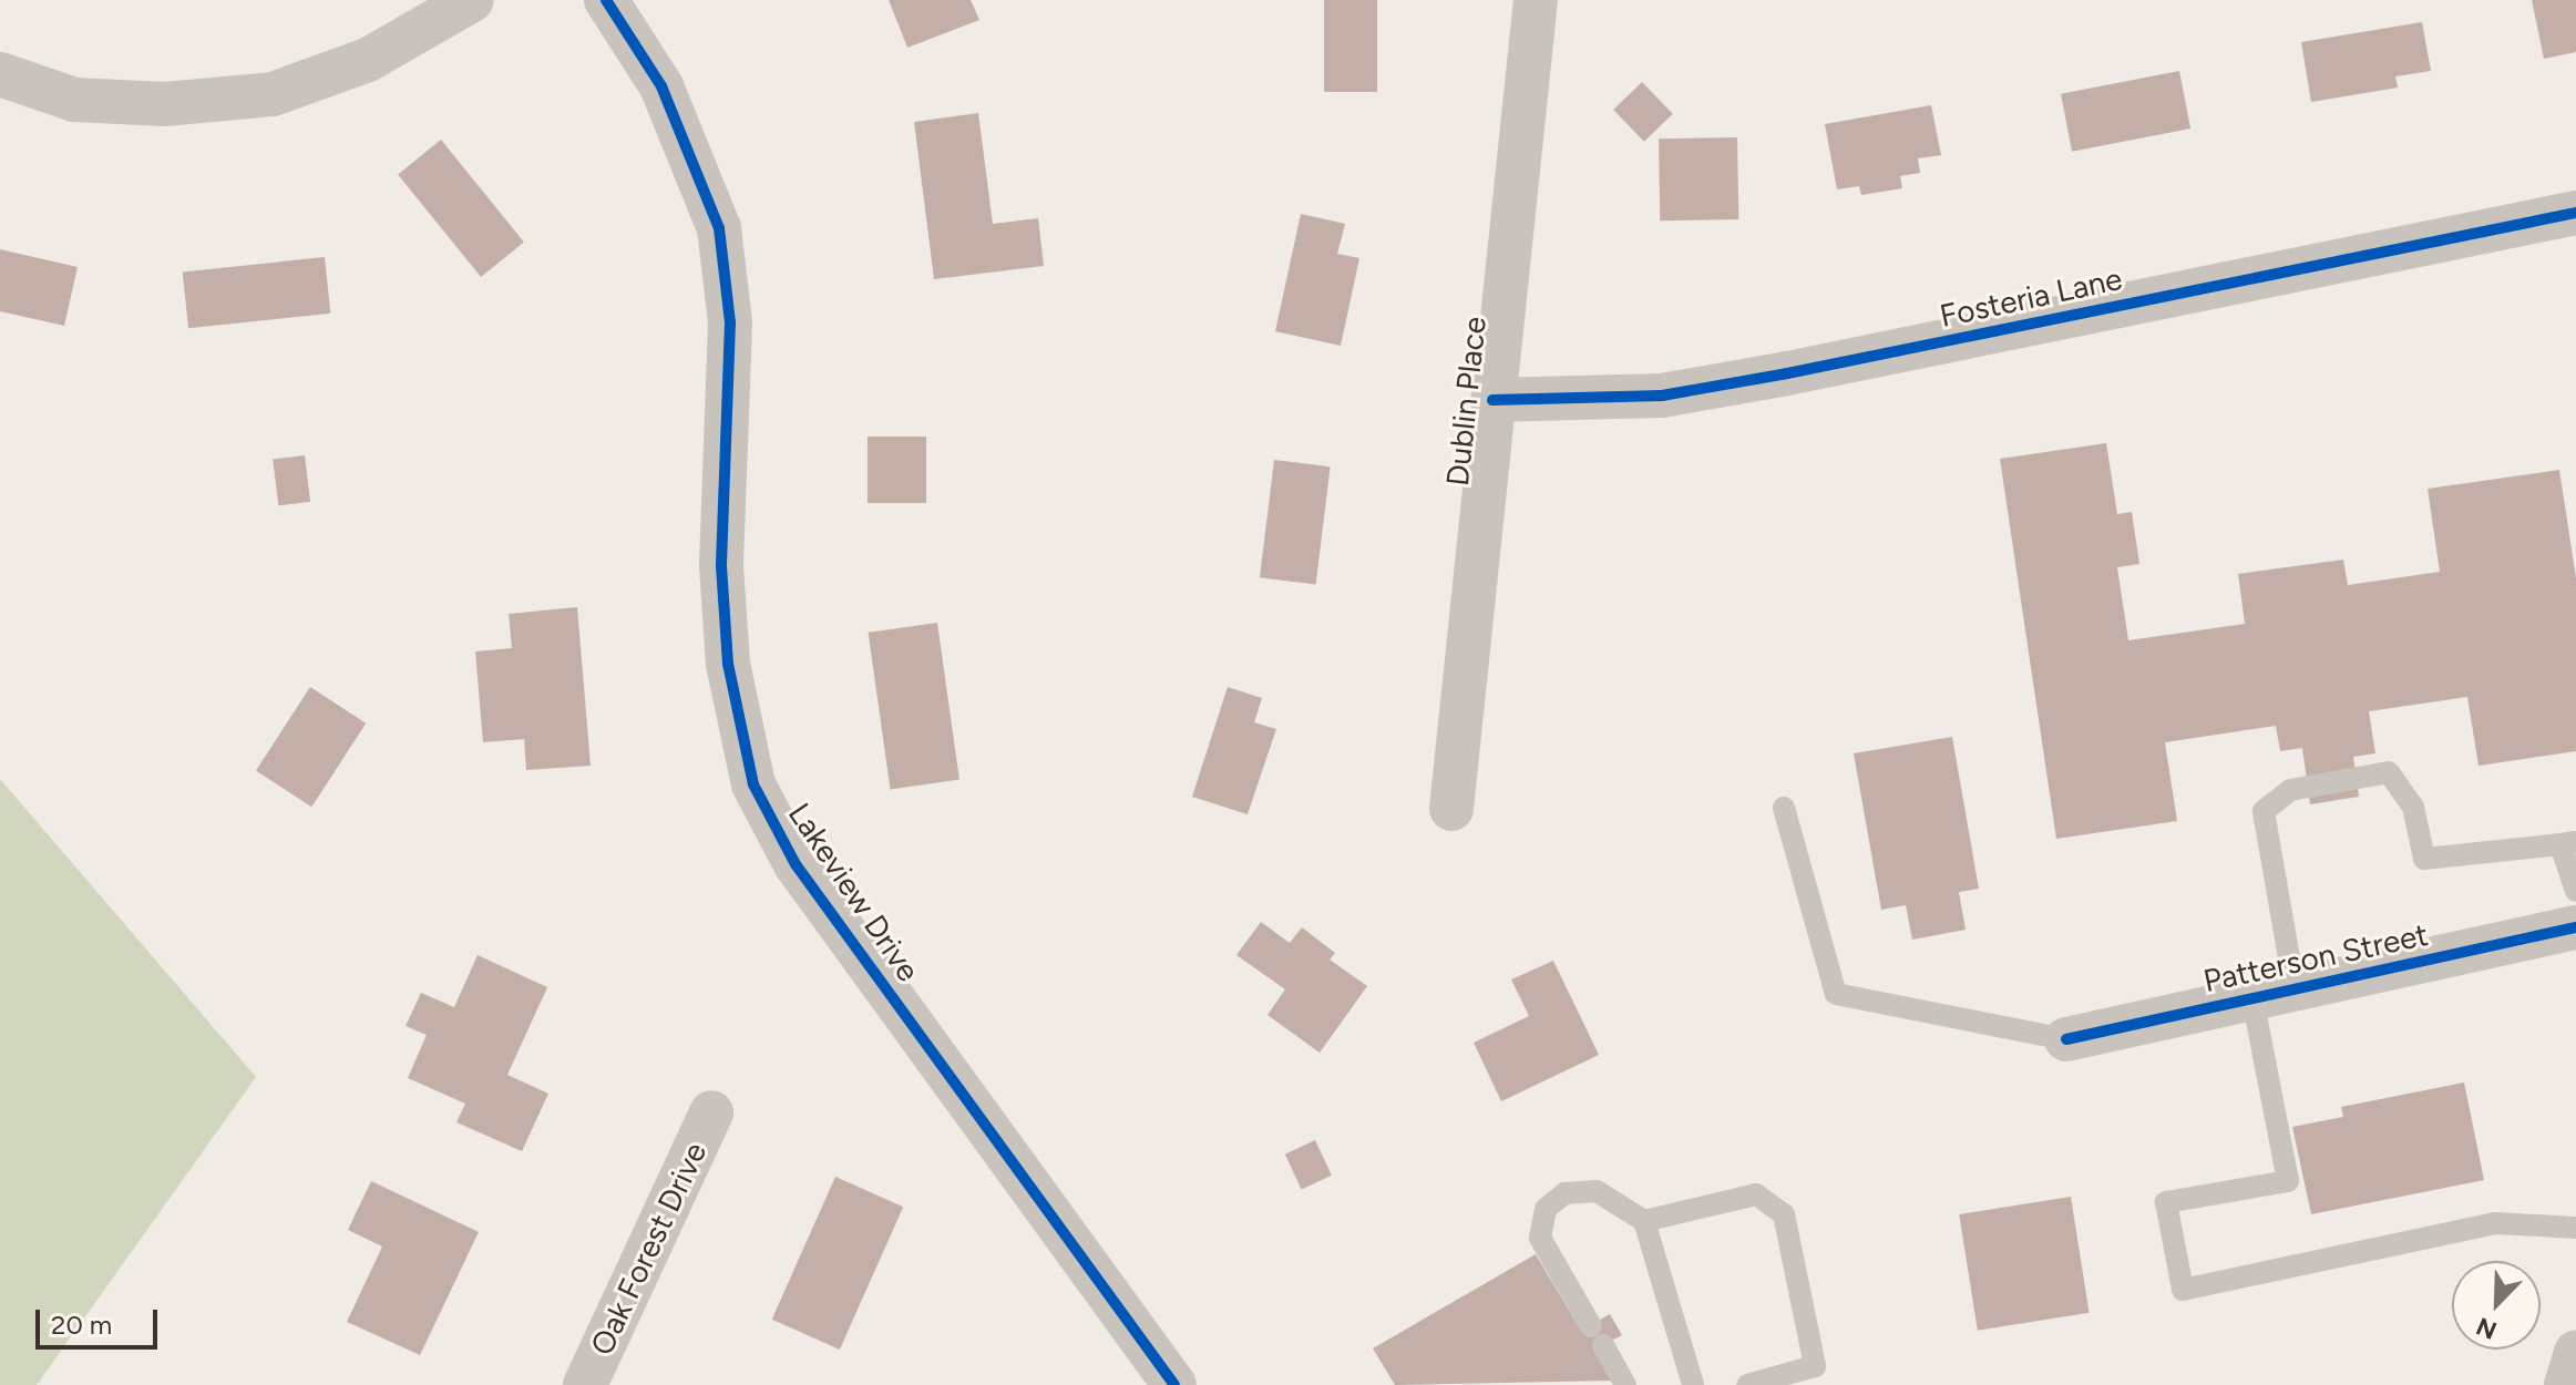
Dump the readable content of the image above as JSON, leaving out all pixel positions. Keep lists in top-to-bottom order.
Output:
{
  "streets": {
    "street": [
      "Fosteria Lane",
      "Dublin Place",
      "Lakeview Drive",
      "Patterson Street",
      "Oak Forest Drive"
    ]
  },
  "crossings": [
    ["Fosteria Lane", "Dublin Place"]
  ],
  "scale_bar": "20 m",
  "north": "bottom left"
}
